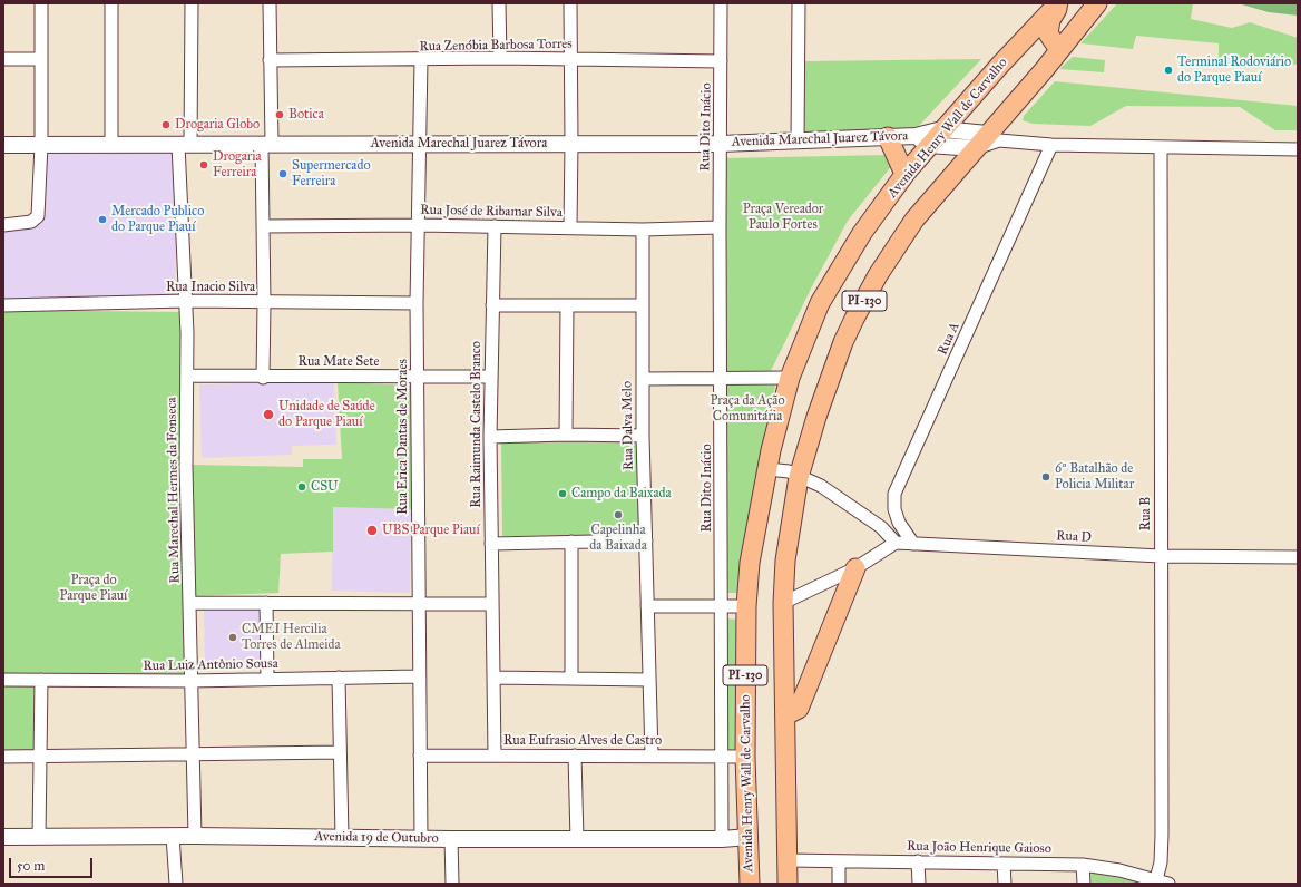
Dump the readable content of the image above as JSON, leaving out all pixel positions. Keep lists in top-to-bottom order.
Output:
{
  "streets": {
    "main road": ["Avenida Henry Wall de Carvalho", "PI-130"],
    "street": [
      "Rua Zenóbia Barbosa Torres",
      "Rua Dito Inácio",
      "Avenida Marechal Juarez Távora",
      "Rua José de Ribamar Silva",
      "Rua Inacio Silva",
      "Rua A",
      "Rua Mate Sete",
      "Rua Raimunda Castelo Branco",
      "Rua Dalva Melo",
      "Rua Erica Dantas de Moraes",
      "Rua Marechal Hermes da Fonseca",
      "Rua B",
      "Rua D",
      "Rua Luiz Antônio Sousa",
      "Rua Eufrasio Alves de Castro",
      "Avenida 19 de Outubro",
      "Rua João Henrique Gaioso"
    ]
  },
  "crossings": [
    ["Rua Zenóbia Barbosa Torres", "Rua Dito Inácio"],
    ["Rua Zenóbia Barbosa Torres", "Rua Erica Dantas de Moraes"],
    ["Rua Dito Inácio", "Avenida Marechal Juarez Távora"],
    ["Rua Dito Inácio", "Rua José de Ribamar Silva"],
    ["Rua Dito Inácio", "Rua Eufrasio Alves de Castro"],
    ["Rua Dito Inácio", "Avenida 19 de Outubro"],
    ["Avenida Henry Wall de Carvalho", "Avenida Marechal Juarez Távora"],
    ["Avenida Henry Wall de Carvalho", "Rua Eufrasio Alves de Castro"],
    ["Avenida Henry Wall de Carvalho", "Avenida 19 de Outubro"],
    ["Avenida Marechal Juarez Távora", "PI-130"],
    ["Avenida Marechal Juarez Távora", "Rua Erica Dantas de Moraes"],
    ["Avenida Marechal Juarez Távora", "Rua Marechal Hermes da Fonseca"],
    ["Rua José de Ribamar Silva", "Rua Raimunda Castelo Branco"],
    ["Rua José de Ribamar Silva", "Rua Dalva Melo"],
    ["Rua José de Ribamar Silva", "Rua Erica Dantas de Moraes"],
    ["Rua Inacio Silva", "Rua Erica Dantas de Moraes"],
    ["Rua Inacio Silva", "Rua Marechal Hermes da Fonseca"],
    ["PI-130", "Rua João Henrique Gaioso"],
    ["Rua A", "Rua D"],
    ["Rua Mate Sete", "Rua Raimunda Castelo Branco"],
    ["Rua Mate Sete", "Rua Erica Dantas de Moraes"],
    ["Rua Mate Sete", "Rua Marechal Hermes da Fonseca"],
    ["Rua Raimunda Castelo Branco", "Rua Eufrasio Alves de Castro"],
    ["Rua Dalva Melo", "Rua Eufrasio Alves de Castro"],
    ["Rua Erica Dantas de Moraes", "Rua Luiz Antônio Sousa"],
    ["Rua Erica Dantas de Moraes", "Rua Eufrasio Alves de Castro"],
    ["Rua Erica Dantas de Moraes", "Avenida 19 de Outubro"],
    ["Rua Marechal Hermes da Fonseca", "Rua Luiz Antônio Sousa"],
    ["Rua Marechal Hermes da Fonseca", "Avenida 19 de Outubro"],
    ["Rua B", "Rua D"],
    ["Rua B", "Rua João Henrique Gaioso"]
  ],
  "parks": ["Praça Vereador Paulo Fortes", "Praça da Ação Comunitária", "Praça do Parque Piauí"],
  "places": [
    "Terminal Rodoviário do Parque Piauí",
    "Botica",
    "Drogaria Globo",
    "Drogaria Ferreira",
    "Supermercado Ferreira",
    "Mercado Publico do Parque Piauí",
    "Unidade de Saúde do Parque Piauí",
    "6º Batalhão de Policia Militar",
    "CSU",
    "Campo da Baixada",
    "Capelinha da Baixada",
    "UBS Parque Piauí",
    "CMEI Hercilia Torres de Almeida"
  ],
  "scale_bar": "50 m"
}
